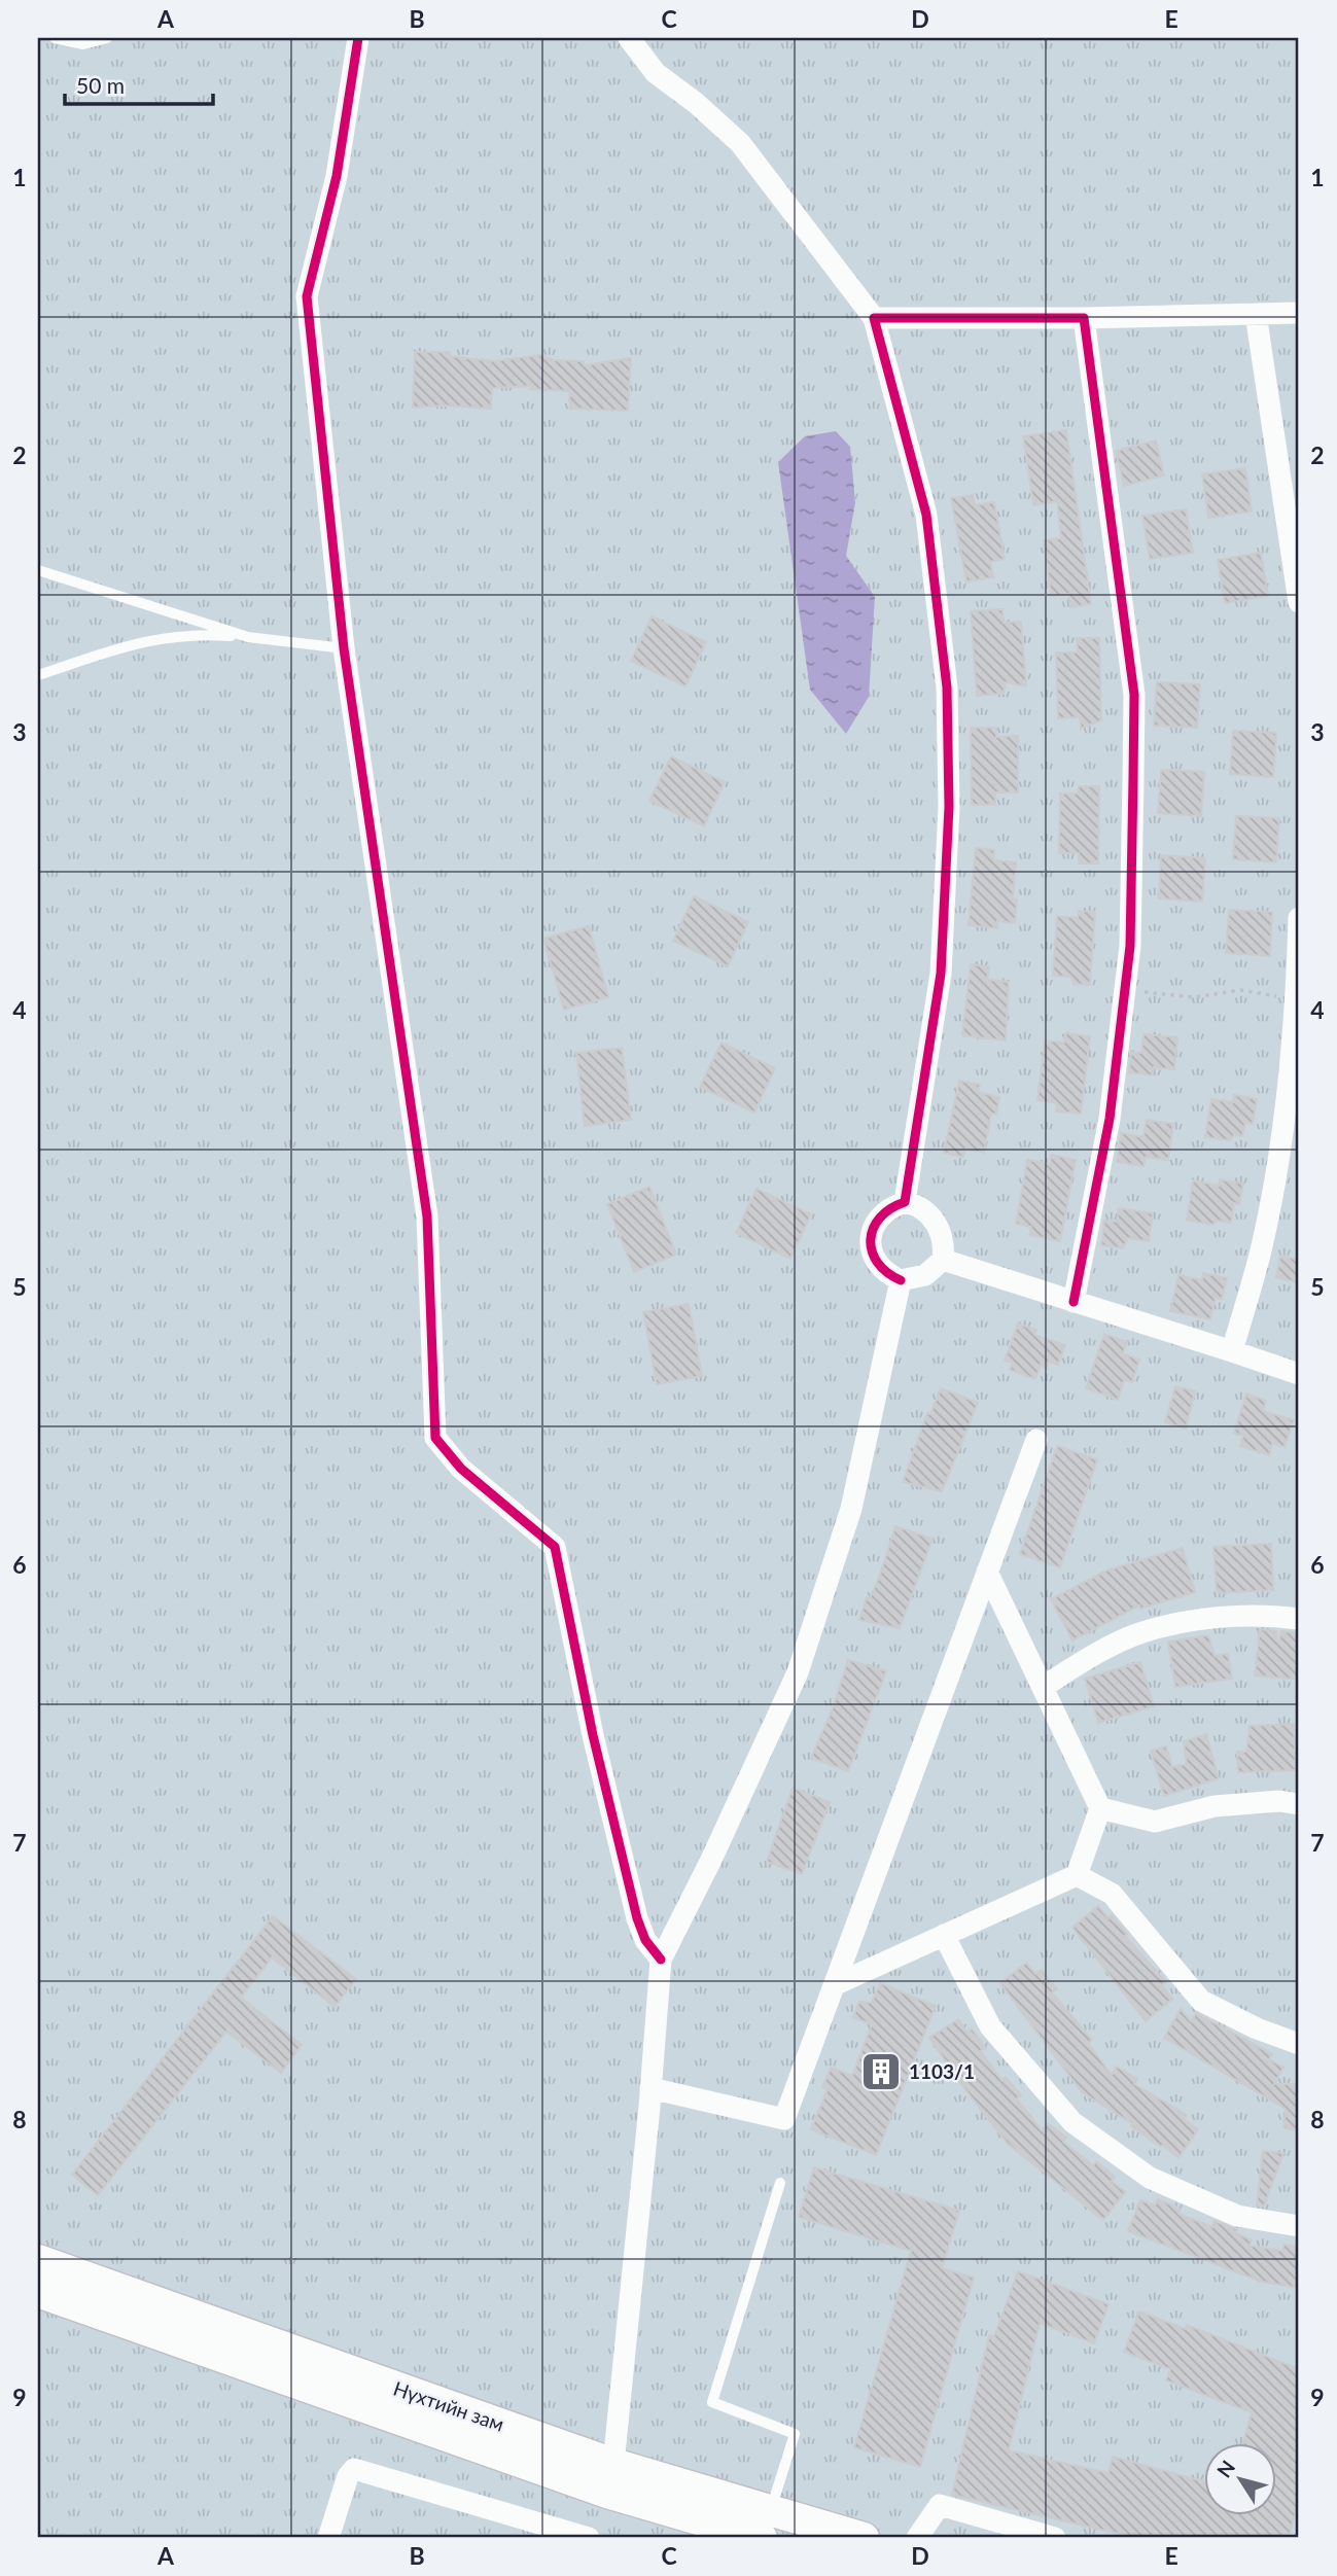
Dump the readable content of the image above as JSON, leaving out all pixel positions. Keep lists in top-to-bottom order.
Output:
{
  "streets": {
    "main road": ["Нүхтийн зам"]
  },
  "places": {
    "building": ["1103/1"]
  },
  "scale_bar": "50 m",
  "north": "top left",
  "grid": {
    "columns": [
      "A",
      "B",
      "C",
      "D",
      "E"
    ],
    "rows": [
      "1",
      "2",
      "3",
      "4",
      "5",
      "6",
      "7",
      "8",
      "9"
    ]
  }
}
